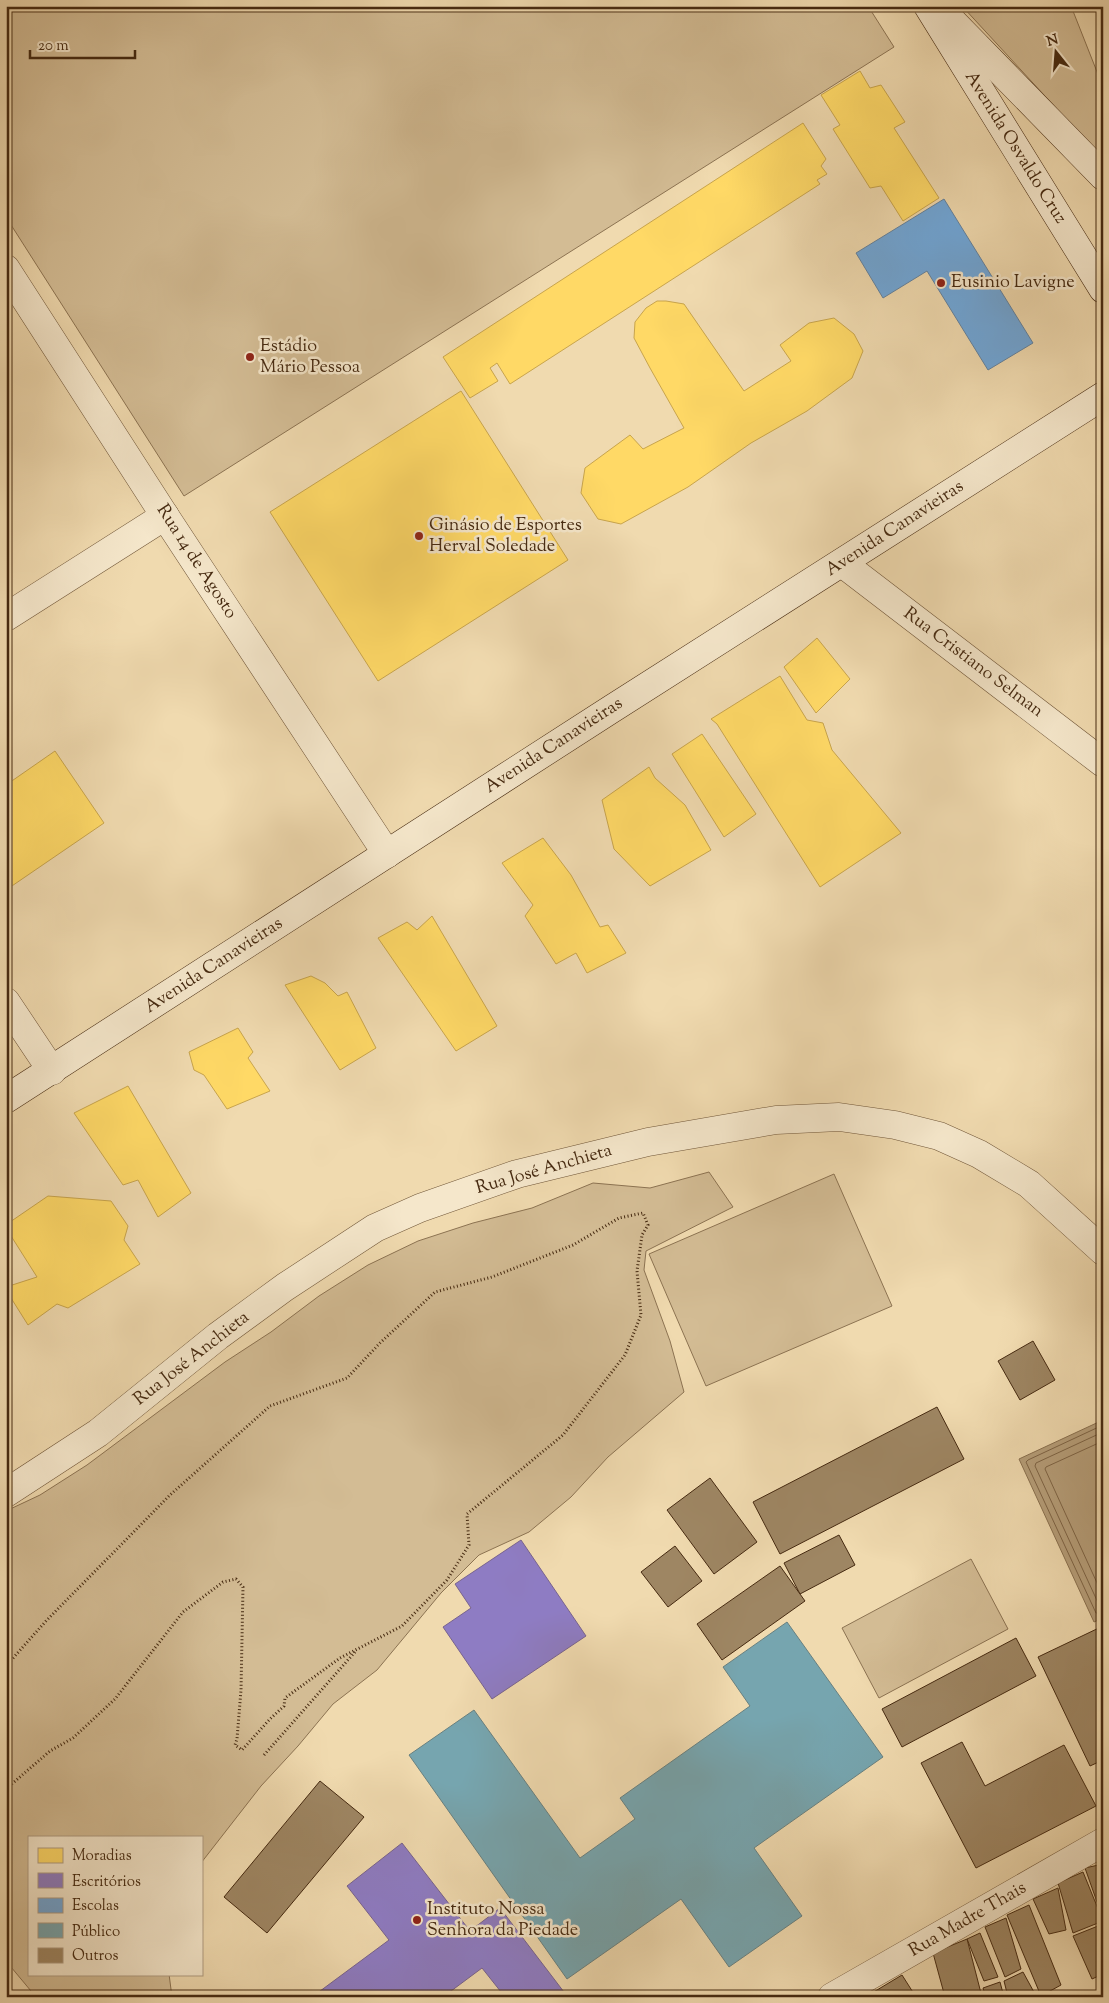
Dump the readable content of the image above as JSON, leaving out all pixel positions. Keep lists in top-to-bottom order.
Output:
{
  "streets": {
    "street": [
      "Avenida Osvaldo Cruz",
      "Avenida Canavieiras",
      "Rua 14 de Agosto",
      "Rua Cristiano Selman",
      "Rua José Anchieta",
      "Rua Madre Thais"
    ]
  },
  "crossings": [
    ["Avenida Canavieiras", "Rua 14 de Agosto"],
    ["Avenida Canavieiras", "Rua Cristiano Selman"]
  ],
  "places": [
    "Eusinio Lavigne",
    "Estádio Mário Pessoa",
    "Ginásio de Esportes Herval Soledade",
    "Instituto Nossa Senhora da Piedade"
  ],
  "legend": [
    "Moradias",
    "Escritórios",
    "Escolas",
    "Público",
    "Outros"
  ],
  "scale_bar": "20 m",
  "north": "top"
}
